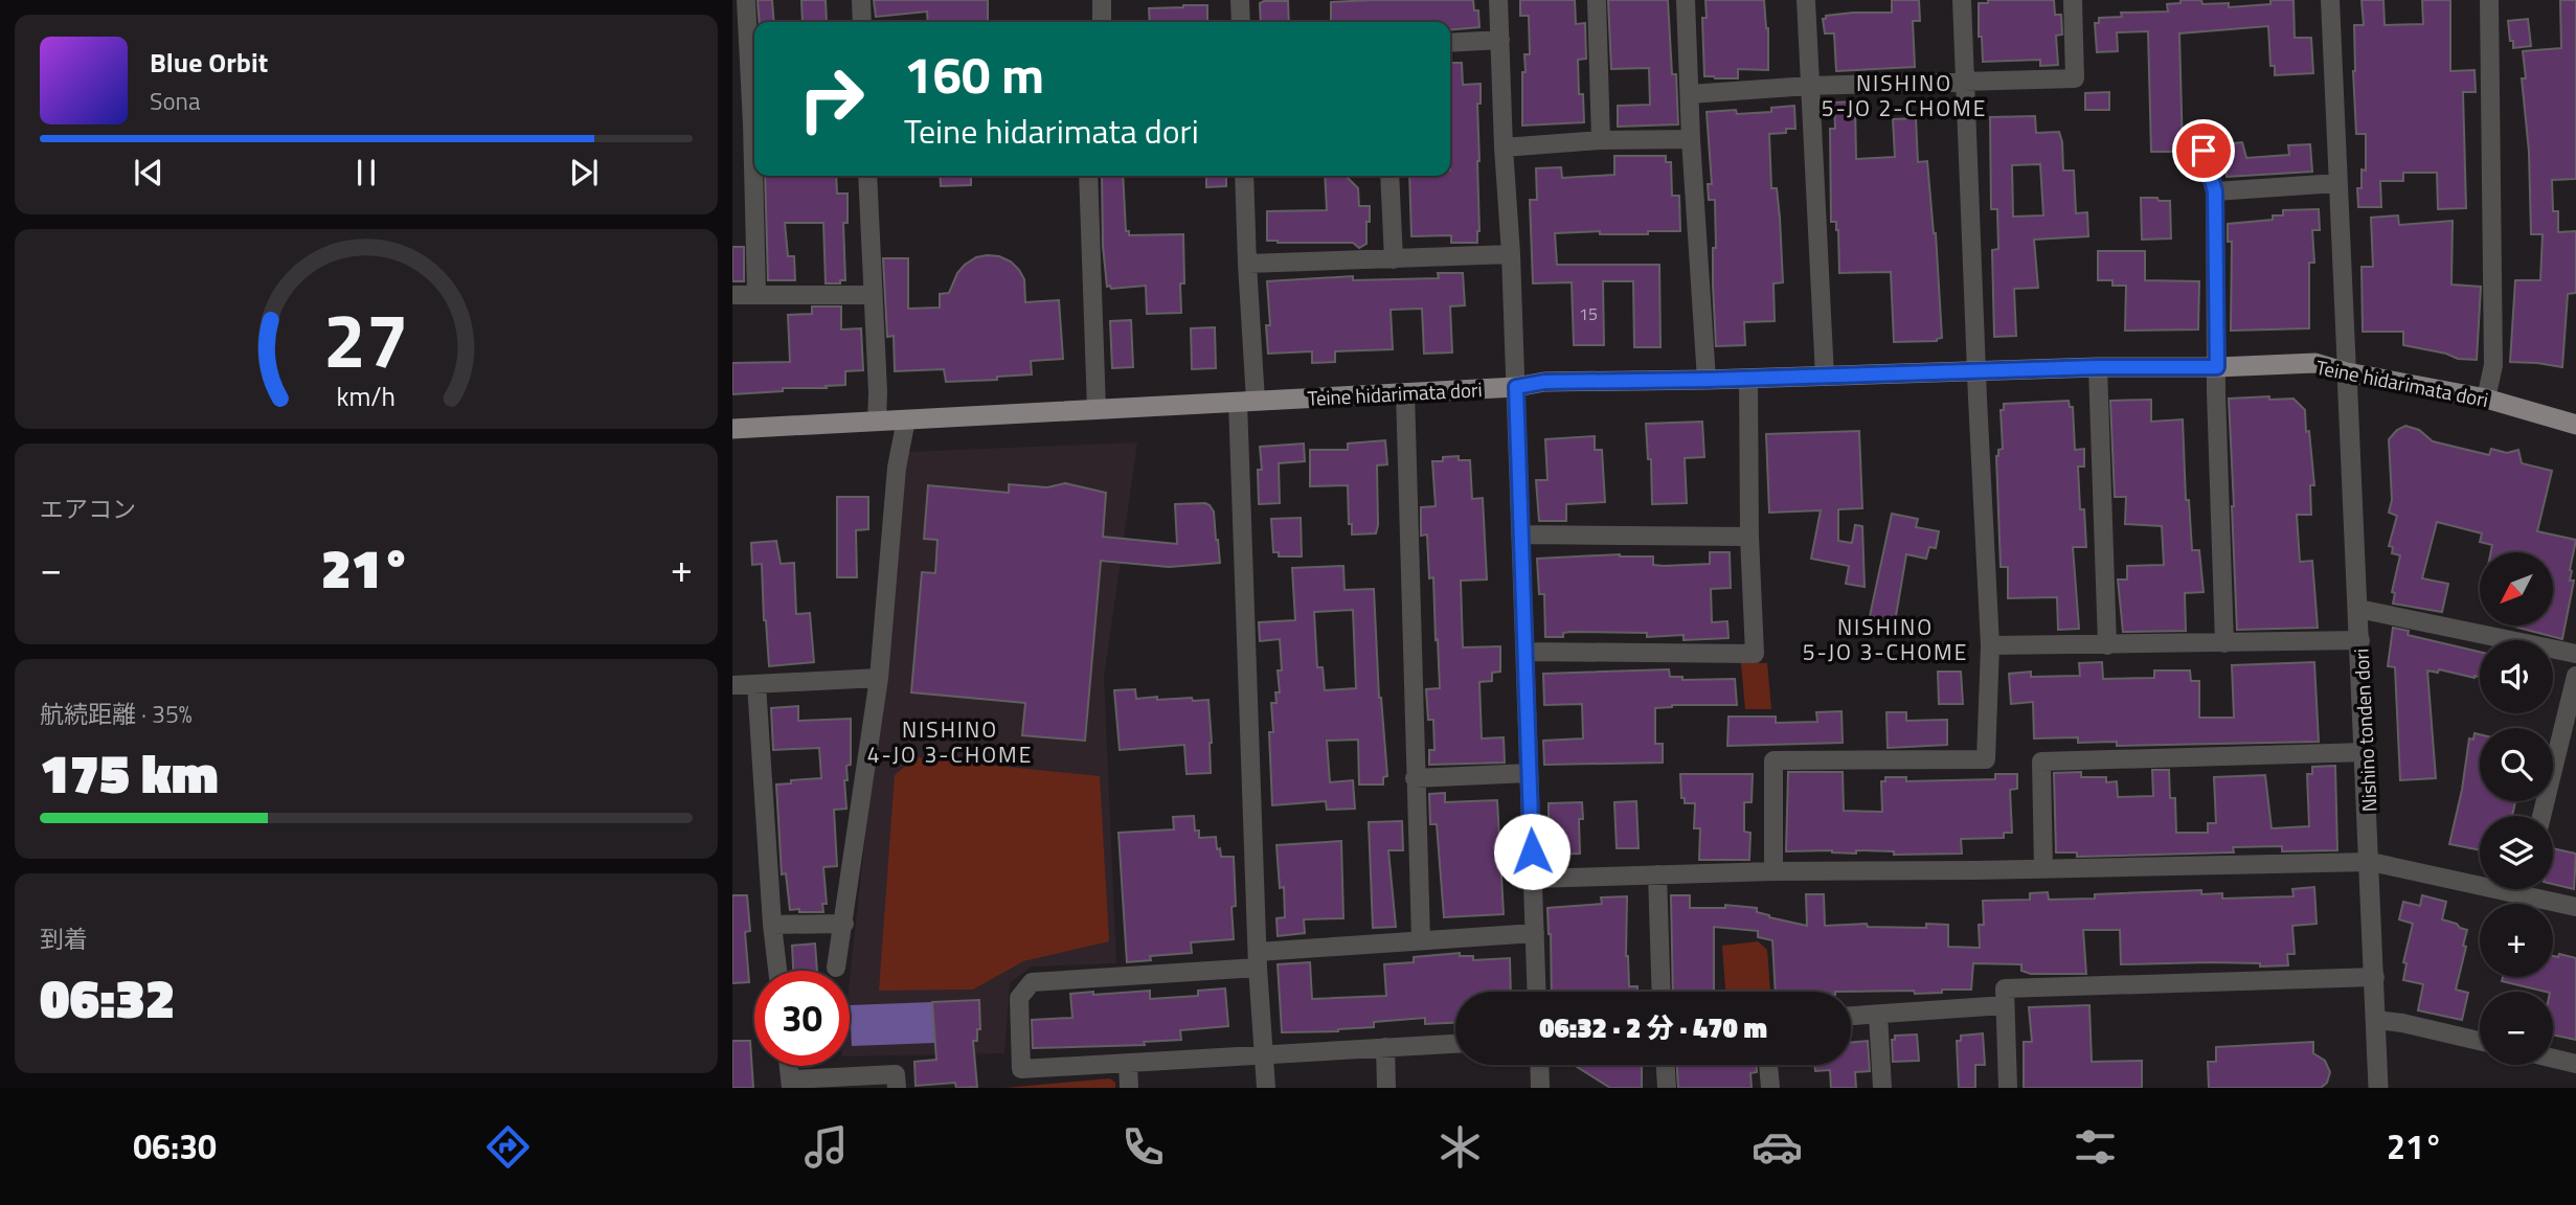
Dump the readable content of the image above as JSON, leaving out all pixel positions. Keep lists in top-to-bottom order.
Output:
{
  "streets": {
    "main road": ["Teine hidarimata dori"],
    "street": ["Nishino tonden dori"]
  },
  "crossings": [
    ["Teine hidarimata dori", "Nishino tonden dori"]
  ],
  "districts": ["NISHINO 5-JO 2-CHOME", "NISHINO 5-JO 3-CHOME", "NISHINO 4-JO 3-CHOME"],
  "house_numbers": ["15"],
  "north": "bottom left",
  "page": {
    "turn": ["160 m", "Teine hidarimata dori"],
    "song": ["Blue Orbit", "Sona"],
    "tile": [
      "エアコン",
      ["航続距離 · 35%", "175 km"],
      ["到着", "06:32"]
    ],
    "heat": ["−", "21°", "+"],
    "map_buttons": ["+", "−"],
    "limit": "30",
    "trip": "06:32 · 2 分 · 470 m",
    "tabs": ["06:30", "21°"],
    "gauge": ["27", "km/h"]
  }
}
